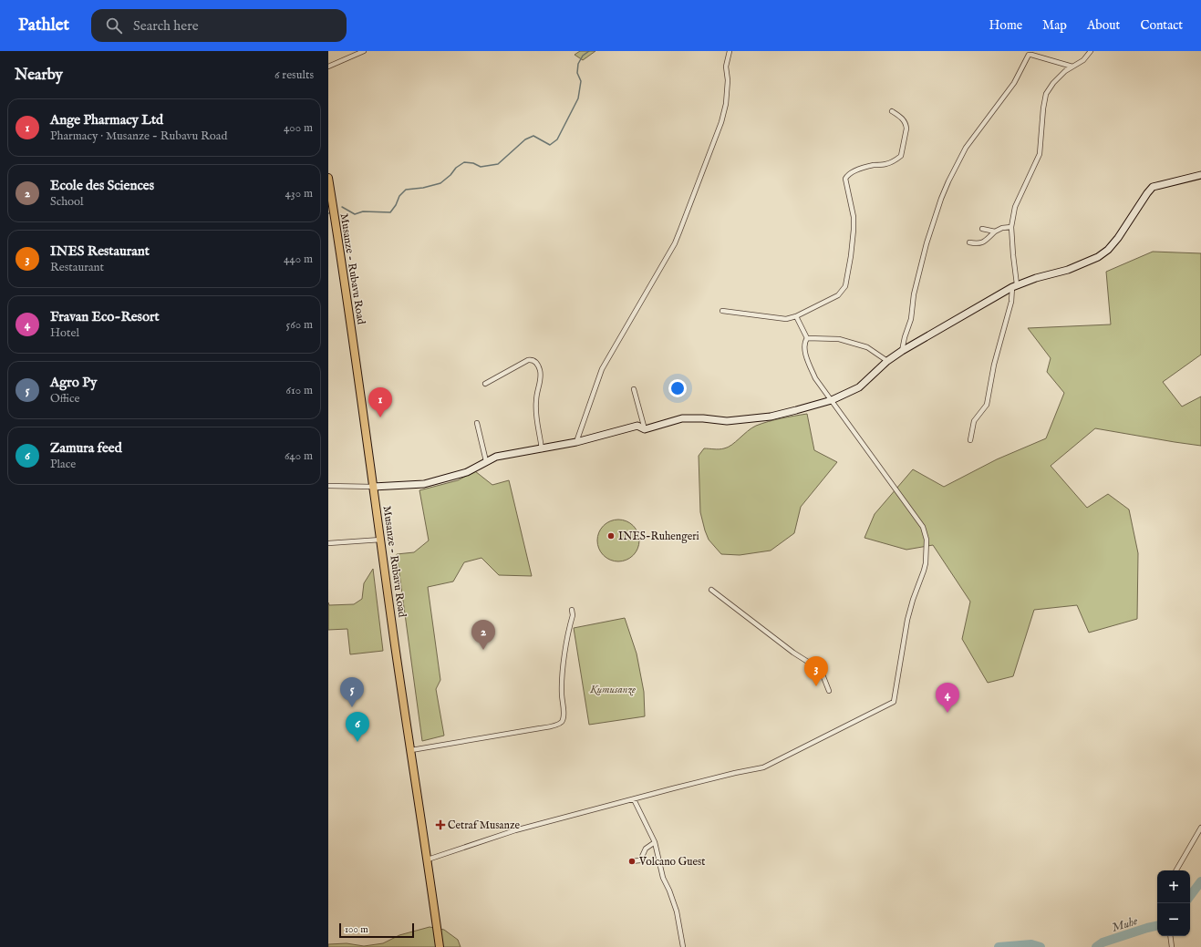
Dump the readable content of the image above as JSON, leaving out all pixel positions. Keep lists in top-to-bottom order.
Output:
{
  "streets": {
    "highway": ["Musanze - Rubavu Road"]
  },
  "water": ["Muhe"],
  "parks": ["Kumusanze"],
  "places": {
    "other": ["INES-Ruhengeri", "Volcano Guest"],
    "health": ["Cetraf Musanze"]
  },
  "scale_bar": "100 m",
  "page": {
    "header": "Pathlet",
    "search": "Search here",
    "nav": [
      "Home",
      "Map",
      "About",
      "Contact"
    ],
    "heading": ["Nearby", "6 results"],
    "list": [
      {
        "mark": "1",
        "name": "Ange Pharmacy Ltd",
        "note": "Pharmacy · Musanze - Rubavu Road",
        "value": "400 m"
      },
      {
        "mark": "2",
        "name": "Ecole des Sciences",
        "note": "School",
        "value": "430 m"
      },
      {
        "mark": "3",
        "name": "INES Restaurant",
        "note": "Restaurant",
        "value": "440 m"
      },
      {
        "mark": "4",
        "name": "Fravan Eco-Resort",
        "note": "Hotel",
        "value": "560 m"
      },
      {
        "mark": "5",
        "name": "Agro Py",
        "note": "Office",
        "value": "610 m"
      },
      {
        "mark": "6",
        "name": "Zamura feed",
        "note": "Place",
        "value": "640 m"
      }
    ],
    "pins": [
      "1",
      "2",
      "3",
      "5",
      "4",
      "6"
    ],
    "map_buttons": ["+", "−"],
    "scale": "100 m"
  }
}
